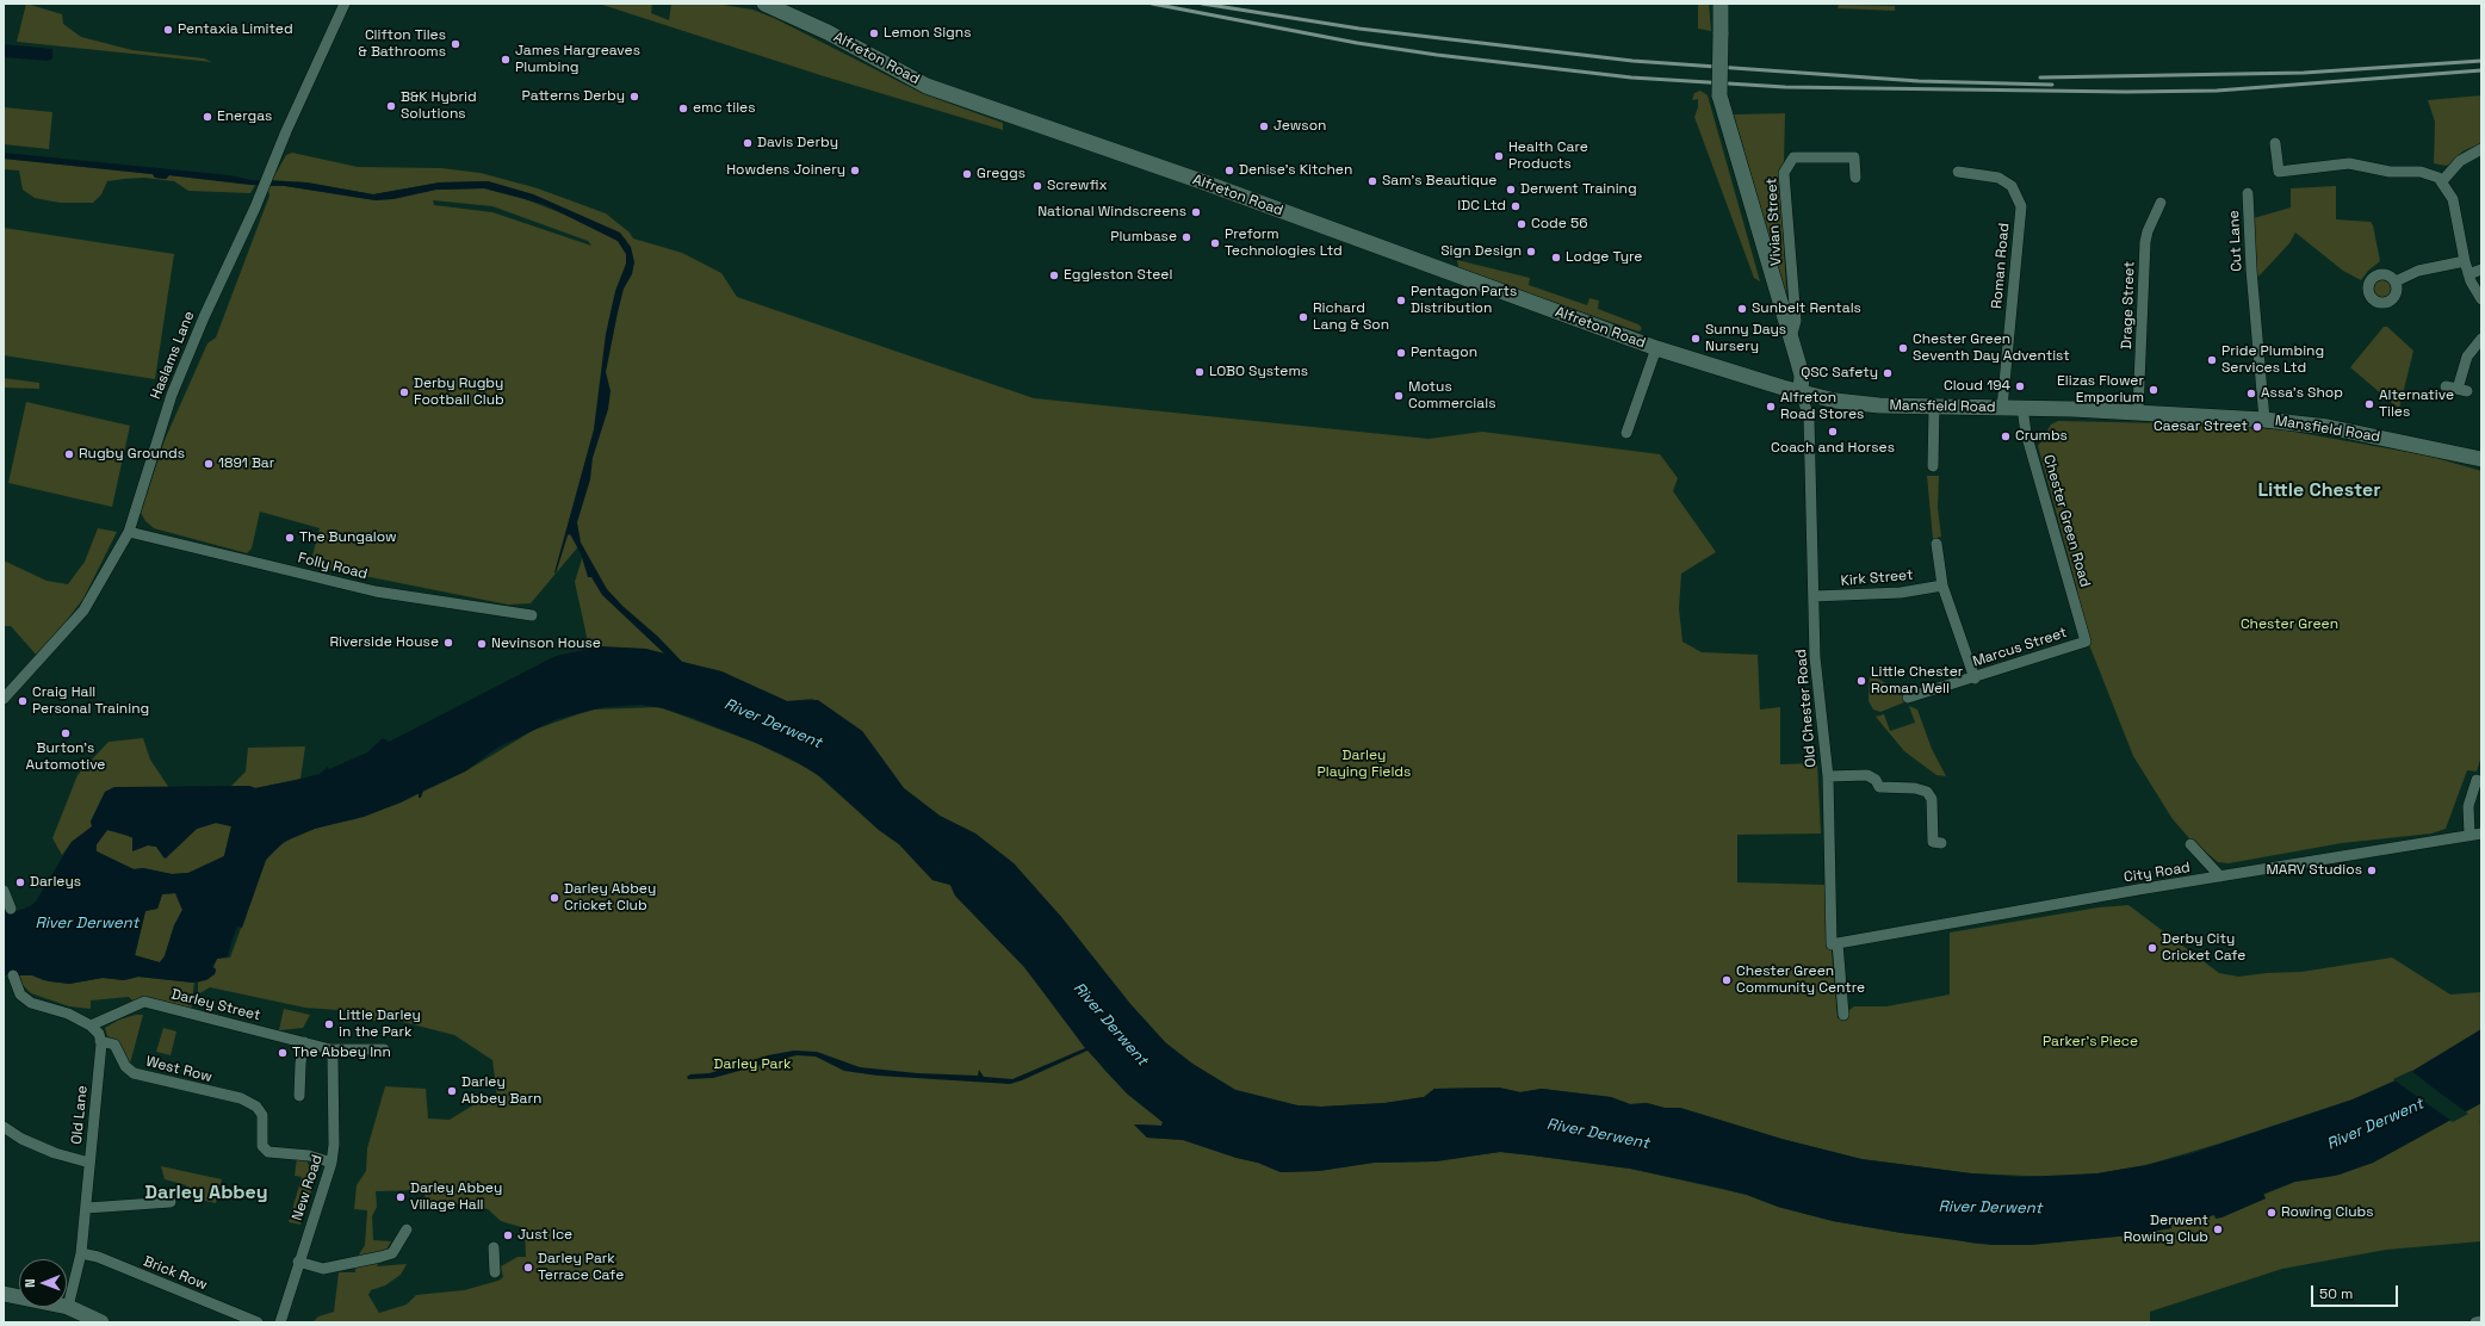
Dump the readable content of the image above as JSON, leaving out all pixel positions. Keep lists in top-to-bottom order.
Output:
{
  "streets": {
    "street": [
      "Alfreton Road",
      "Vivian Street",
      "Cut Lane",
      "Roman Road",
      "Drage Street",
      "Haslams Lane",
      "Mansfield Road",
      "Chester Green Road",
      "Folly Road",
      "Kirk Street",
      "Marcus Street",
      "Old Chester Road",
      "City Road",
      "Darley Street",
      "West Row",
      "Old Lane",
      "New Road",
      "Brick Row"
    ]
  },
  "crossings": [
    ["Alfreton Road", "Mansfield Road"],
    ["Alfreton Road", "Old Chester Road"],
    ["Cut Lane", "Mansfield Road"],
    ["Roman Road", "Mansfield Road"],
    ["Drage Street", "Mansfield Road"],
    ["Haslams Lane", "Folly Road"],
    ["Mansfield Road", "Chester Green Road"],
    ["Mansfield Road", "Old Chester Road"],
    ["Chester Green Road", "Marcus Street"],
    ["Kirk Street", "Old Chester Road"],
    ["Old Chester Road", "City Road"],
    ["Darley Street", "New Road"],
    ["West Row", "Old Lane"],
    ["West Row", "New Road"],
    ["Old Lane", "Brick Row"]
  ],
  "districts": ["Little Chester", "Darley Abbey"],
  "water": ["River Derwent"],
  "parks": [
    "Chester Green",
    "Darley Playing Fields",
    "Parker's Piece",
    "Darley Park"
  ],
  "places": [
    "Pentaxia Limited",
    "Lemon Signs",
    "Clifton Tiles & Bathrooms",
    "James Hargreaves Plumbing",
    "Patterns Derby",
    "B&K Hybrid Solutions",
    "emc tiles",
    "Energas",
    "Jewson",
    "Davis Derby",
    "Health Care Products",
    "Howdens Joinery",
    "Denise's Kitchen",
    "Greggs",
    "Sam's Beautique",
    "Screwfix",
    "Derwent Training",
    "IDC Ltd",
    "National Windscreens",
    "Code 56",
    "Plumbase",
    "Preform Technologies Ltd",
    "Sign Design",
    "Lodge Tyre",
    "Eggleston Steel",
    "Pentagon Parts Distribution",
    "Sunbelt Rentals",
    "Richard Lang & Son",
    "Sunny Days Nursery",
    "Chester Green Seventh Day Adventist",
    "Pentagon",
    "Pride Plumbing Services Ltd",
    "LOBO Systems",
    "QSC Safety",
    "Cloud 194",
    "Elizas Flower Emporium",
    "Derby Rugby Football Club",
    "Assa's Shop",
    "Motus Commercials",
    "Alternative Tiles",
    "Alfreton Road Stores",
    "Caesar Street",
    "Coach and Horses",
    "Crumbs",
    "Rugby Grounds",
    "1891 Bar",
    "The Bungalow",
    "Riverside House",
    "Nevinson House",
    "Little Chester Roman Well",
    "Craig Hall Personal Training",
    "Burton's Automotive",
    "MARV Studios",
    "Darleys",
    "Darley Abbey Cricket Club",
    "Derby City Cricket Cafe",
    "Chester Green Community Centre",
    "Little Darley in the Park",
    "The Abbey Inn",
    "Darley Abbey Barn",
    "Darley Abbey Village Hall",
    "Rowing Clubs",
    "Derwent Rowing Club",
    "Just Ice",
    "Darley Park Terrace Cafe"
  ],
  "scale_bar": "50 m",
  "north": "left"
}
